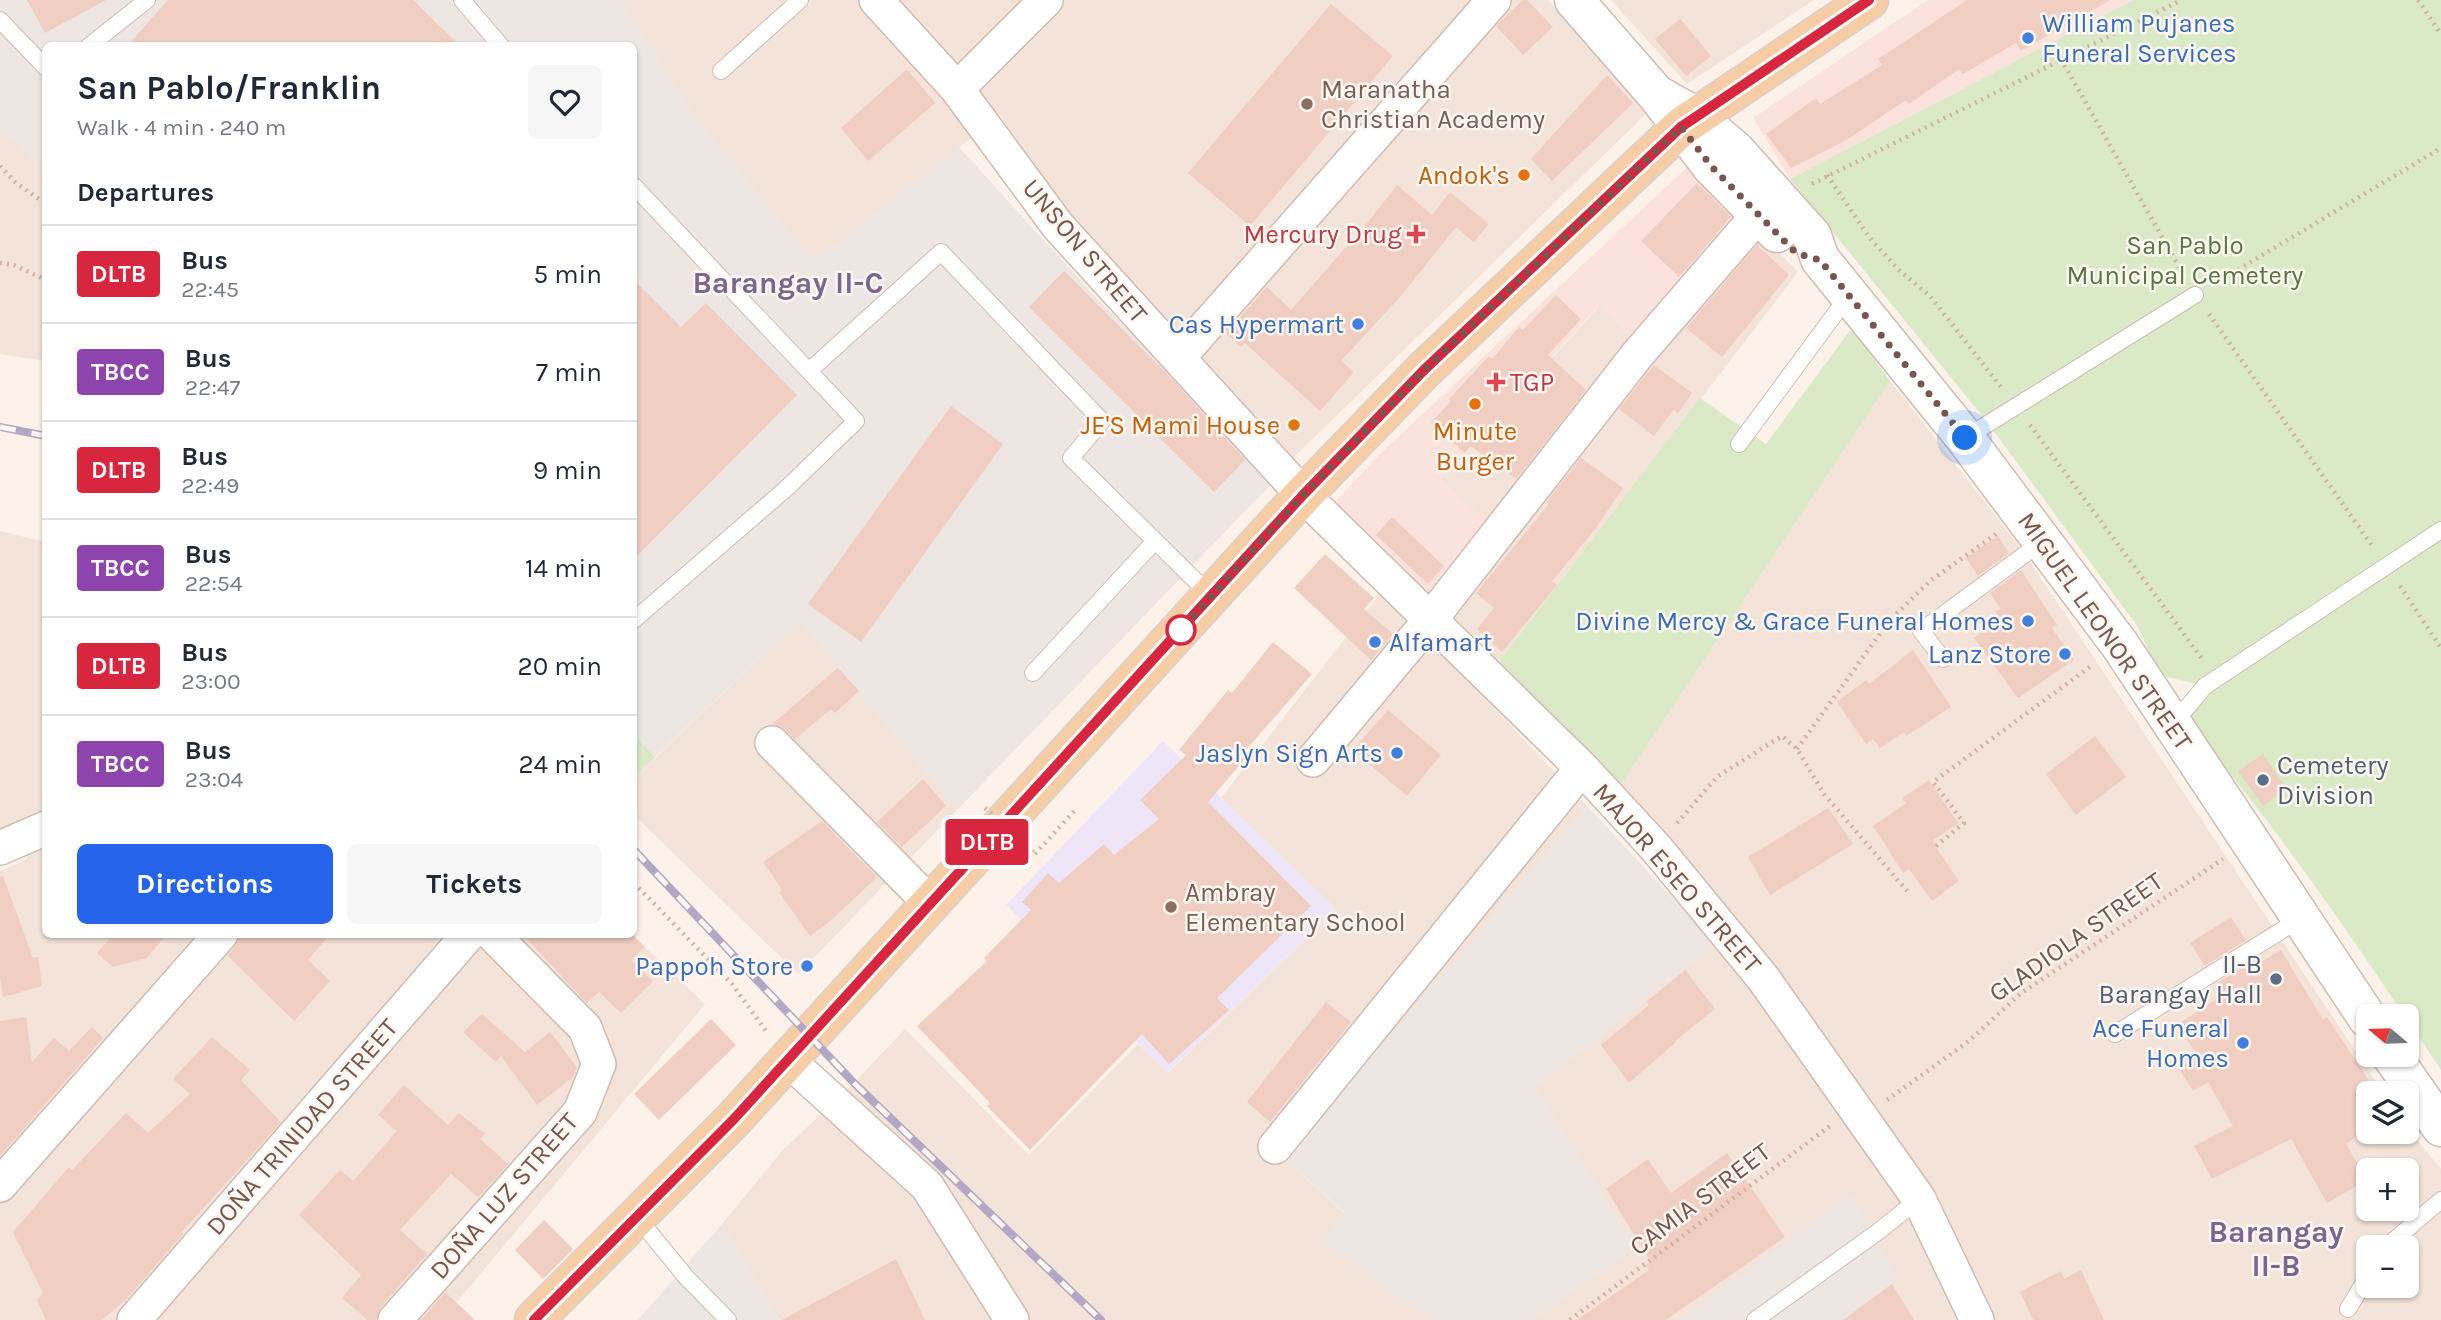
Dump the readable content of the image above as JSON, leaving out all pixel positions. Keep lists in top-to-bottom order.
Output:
{
  "streets": {
    "street": [
      "UNSON STREET",
      "MIGUEL LEONOR STREET",
      "MAJOR ESEO STREET",
      "DOÑA TRINIDAD STREET",
      "DOÑA LUZ STREET"
    ],
    "path": ["GLADIOLA STREET", "CAMIA STREET"]
  },
  "crossings": [
    ["UNSON STREET", "MAJOR ESEO STREET"],
    ["MIGUEL LEONOR STREET", "GLADIOLA STREET"],
    ["MAJOR ESEO STREET", "GLADIOLA STREET"],
    ["MAJOR ESEO STREET", "CAMIA STREET"],
    ["GLADIOLA STREET", "CAMIA STREET"]
  ],
  "districts": ["Barangay II-C", "Barangay II-B"],
  "parks": ["San Pablo Municipal Cemetery"],
  "places": {
    "other": [
      "William Pujanes Funeral Services",
      "Maranatha Christian Academy",
      "Andok's",
      "Cas Hypermart",
      "Minute Burger",
      "JE'S Mami House",
      "Divine Mercy & Grace Funeral Homes",
      "Alfamart",
      "Lanz Store",
      "Jaslyn Sign Arts",
      "Cemetery Division",
      "Ambray Elementary School",
      "Pappoh Store",
      "II-B Barangay Hall",
      "Ace Funeral Homes"
    ],
    "health": ["Mercury Drug", "TGP"]
  },
  "lines": ["bus line DLTB"],
  "north": "left",
  "page": {
    "on_map": "DLTB",
    "heading": [
      ["San Pablo/Franklin", "Walk · 4 min · 240 m"],
      "Departures"
    ],
    "list": [
      {
        "mark": "DLTB",
        "name": "Bus",
        "note": "22:45",
        "value": "5 min"
      },
      {
        "mark": "TBCC",
        "name": "Bus",
        "note": "22:47",
        "value": "7 min"
      },
      {
        "mark": "DLTB",
        "name": "Bus",
        "note": "22:49",
        "value": "9 min"
      },
      {
        "mark": "TBCC",
        "name": "Bus",
        "note": "22:54",
        "value": "14 min"
      },
      {
        "mark": "DLTB",
        "name": "Bus",
        "note": "23:00",
        "value": "20 min"
      },
      {
        "mark": "TBCC",
        "name": "Bus",
        "note": "23:04",
        "value": "24 min"
      }
    ],
    "buttons": ["Directions", "Tickets"],
    "map_buttons": ["+", "−"]
  }
}
